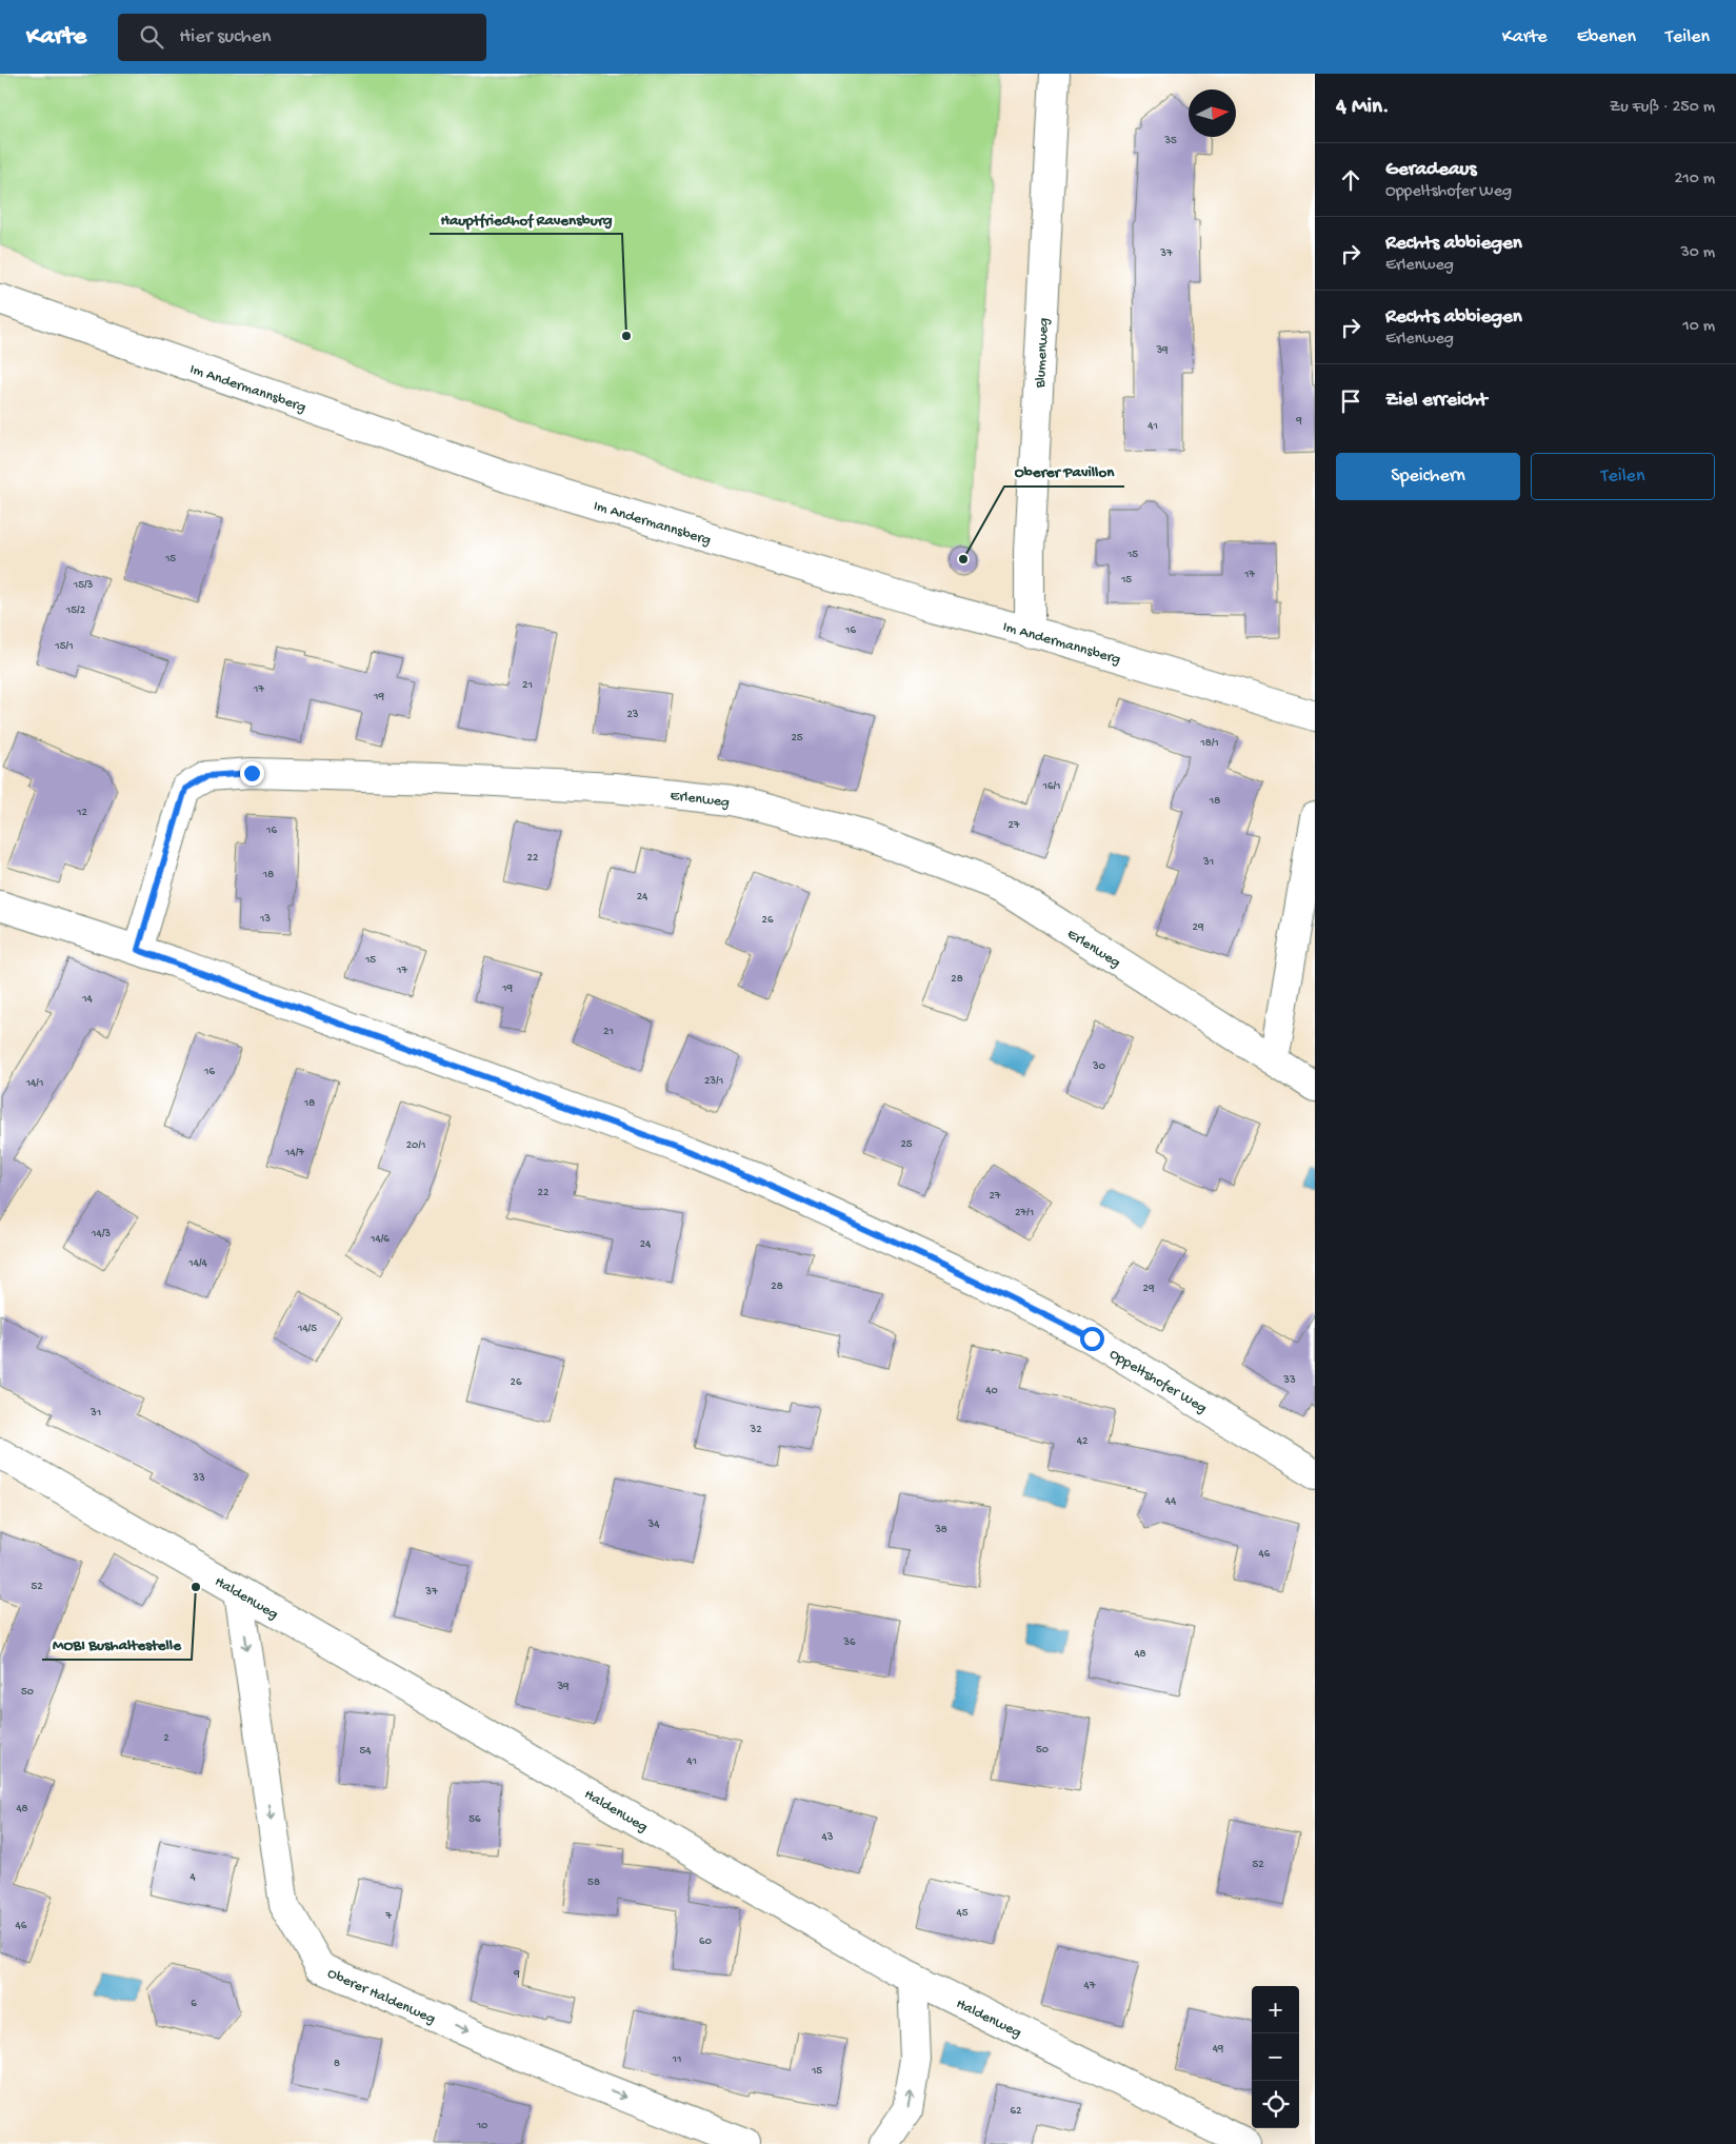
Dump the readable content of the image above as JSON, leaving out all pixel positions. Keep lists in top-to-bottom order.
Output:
{
  "streets": {
    "street": [
      "Blumenweg",
      "Im Andermannsberg",
      "Erlenweg",
      "Oppeltshofer Weg",
      "Haldenweg",
      "Oberer Haldenweg"
    ]
  },
  "crossings": [
    ["Blumenweg", "Im Andermannsberg"],
    ["Erlenweg", "Oppeltshofer Weg"],
    ["Haldenweg", "Oberer Haldenweg"]
  ],
  "one_way": ["Oberer Haldenweg"],
  "places": ["Hauptfriedhof Ravensburg", "Oberer Pavillon", "MOBI Bushaltestelle"],
  "house_numbers": [
    "35",
    "37",
    "39",
    "9",
    "41",
    "15",
    "15",
    "17",
    "15",
    "15/3",
    "15/2",
    "16",
    "15/1",
    "21",
    "17",
    "19",
    "23",
    "25",
    "18/1",
    "16/1",
    "18",
    "12",
    "27",
    "16",
    "22",
    "31",
    "18",
    "24",
    "13",
    "26",
    "29",
    "15",
    "17",
    "28",
    "19",
    "14",
    "21",
    "30",
    "16",
    "23/1",
    "14/1",
    "18",
    "25",
    "20/1",
    "14/7",
    "22",
    "27",
    "27/1",
    "14/3",
    "14/6",
    "24",
    "14/4",
    "28",
    "29",
    "14/5",
    "33",
    "26",
    "40",
    "31",
    "32",
    "42",
    "33",
    "44",
    "34",
    "38",
    "46",
    "52",
    "37",
    "36",
    "48",
    "39",
    "50",
    "2",
    "50",
    "54",
    "41",
    "48",
    "56",
    "43",
    "52",
    "4",
    "58",
    "45",
    "7",
    "46",
    "60",
    "9",
    "47",
    "6",
    "49",
    "11",
    "8",
    "15",
    "62",
    "10"
  ],
  "north": "right",
  "page": {
    "header": "Karte",
    "search": "Hier suchen",
    "nav": ["Karte", "Ebenen", "Teilen"],
    "heading": ["4 Min.", "Zu Fuß · 250 m"],
    "list": [
      ["Geradeaus", "Oppeltshofer Weg", "210 m"],
      ["Rechts abbiegen", "Erlenweg", "30 m"],
      ["Rechts abbiegen", "Erlenweg", "10 m"],
      "Ziel erreicht"
    ],
    "buttons": ["Speichern", "Teilen"],
    "map_buttons": ["+", "−"]
  }
}
